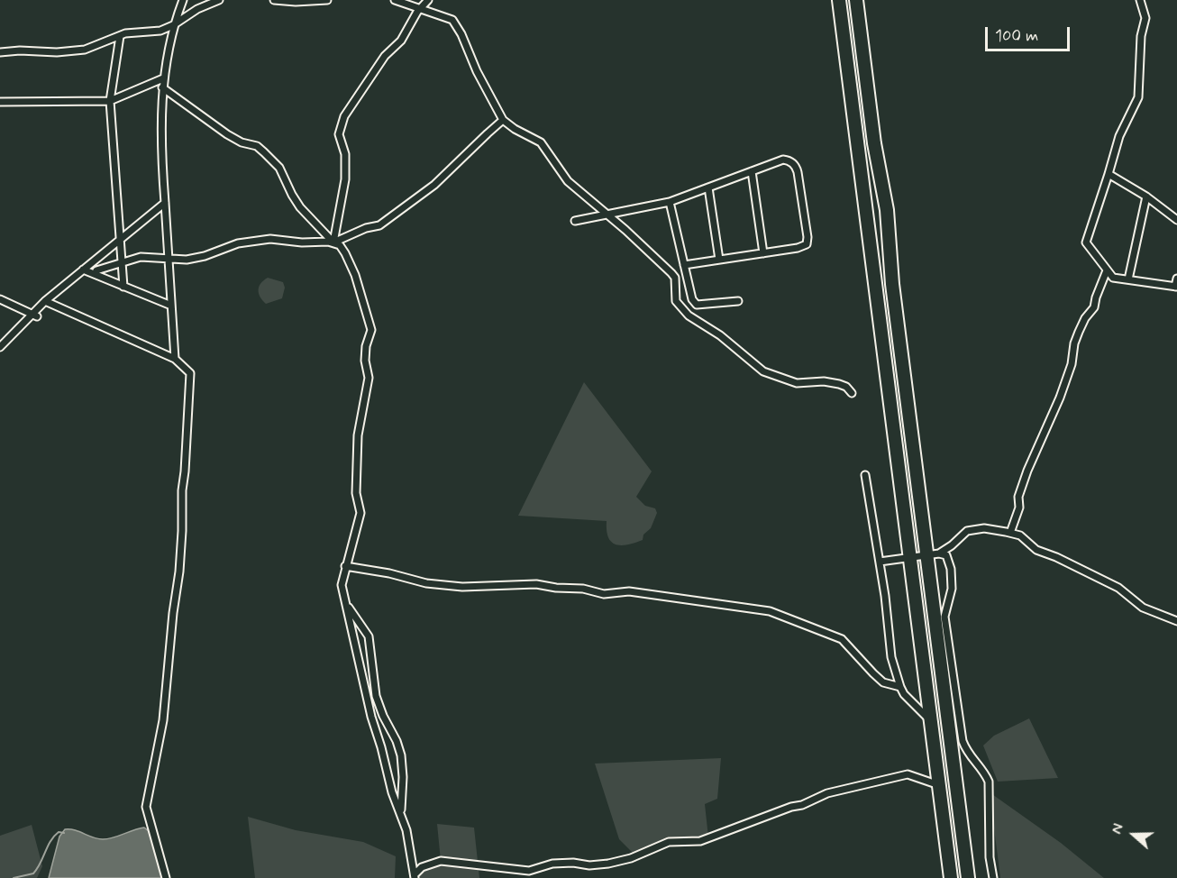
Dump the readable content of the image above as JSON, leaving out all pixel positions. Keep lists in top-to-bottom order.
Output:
{
  "scale_bar": "100 m",
  "north": "left"
}
